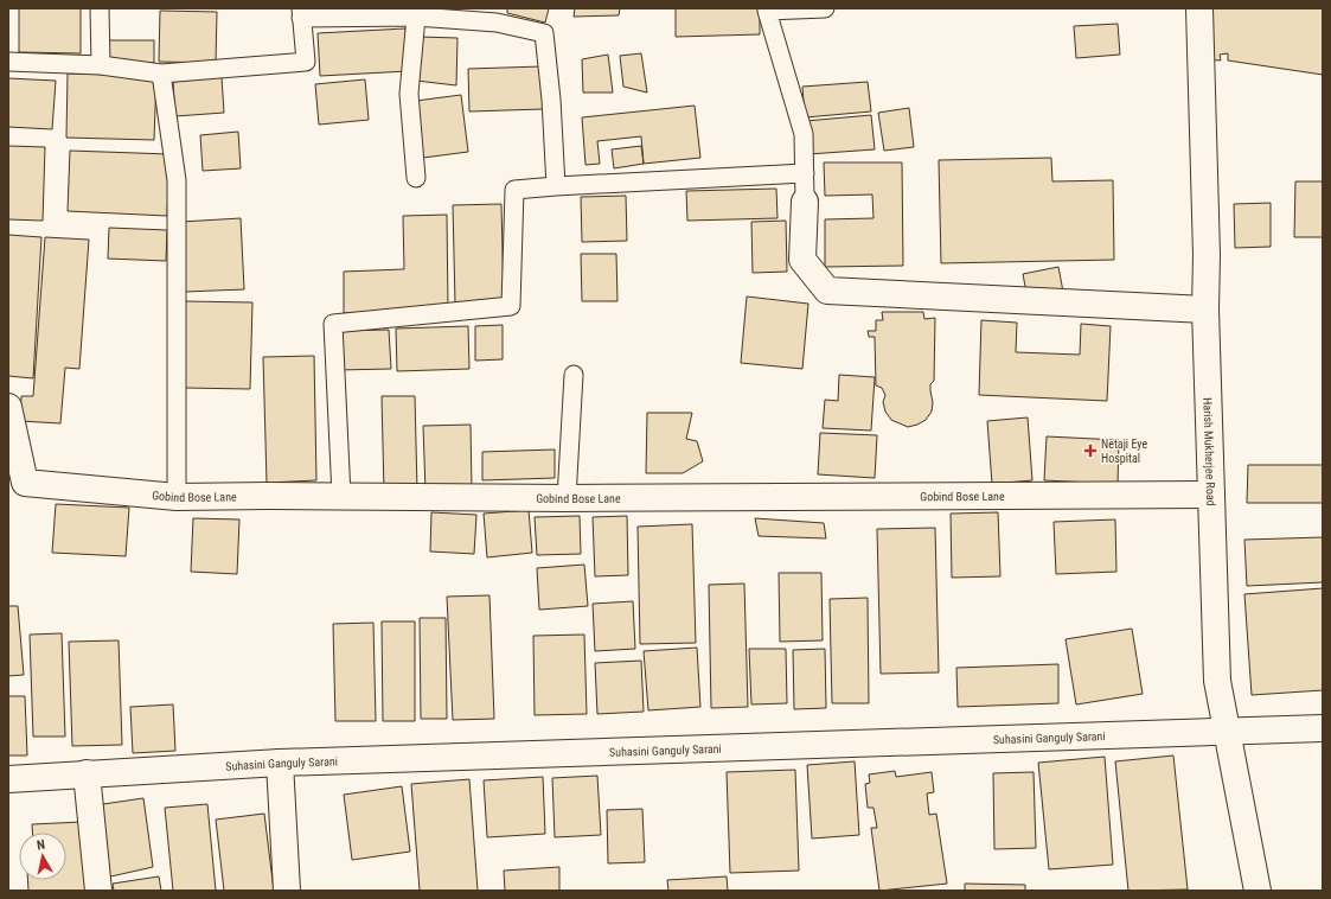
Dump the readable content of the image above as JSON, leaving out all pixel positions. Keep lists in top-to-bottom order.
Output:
{
  "streets": {
    "street": ["Harish Mukherjee Road", "Gobind Bose Lane", "Suhasini Ganguly Sarani"]
  },
  "crossings": [
    ["Harish Mukherjee Road", "Gobind Bose Lane"],
    ["Harish Mukherjee Road", "Suhasini Ganguly Sarani"]
  ],
  "places": {
    "health": ["Netaji Eye Hospital"]
  },
  "north": "top"
}
